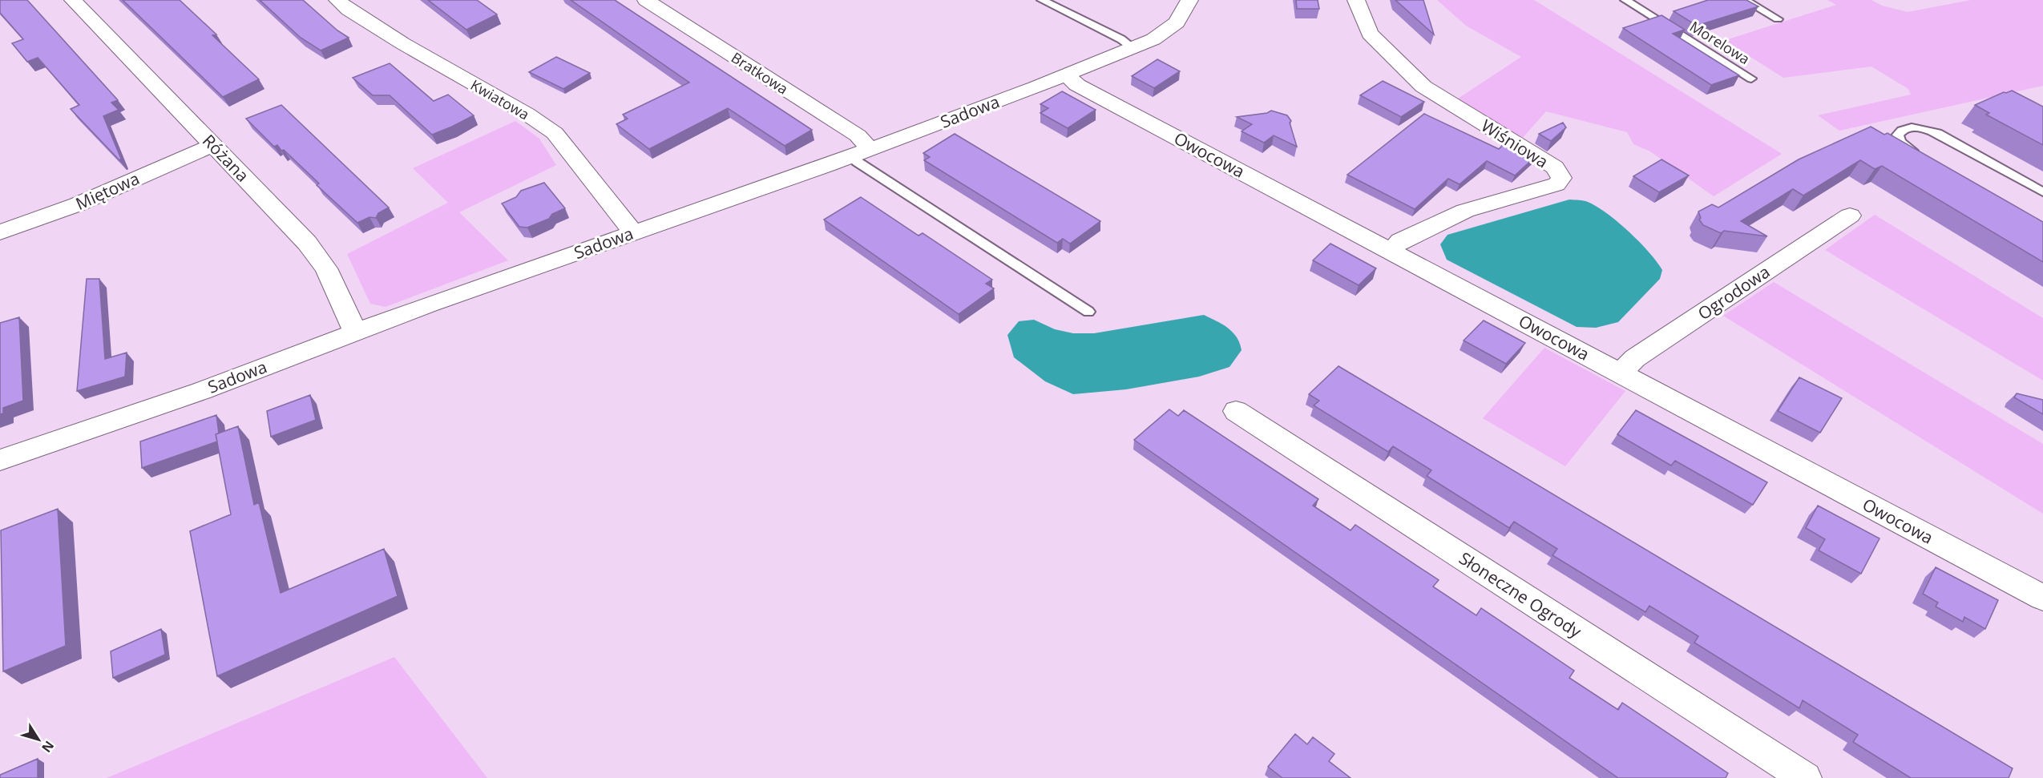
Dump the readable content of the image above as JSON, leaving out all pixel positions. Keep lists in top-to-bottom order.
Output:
{
  "streets": {
    "street": [
      "Bratkowa",
      "Kwiatowa",
      "Sadowa",
      "Wiśniowa",
      "Owocowa",
      "Różana",
      "Miętowa",
      "Ogrodowa",
      "Słoneczne Ogrody"
    ],
    "lane": ["Morelowa"]
  },
  "crossings": [
    ["Bratkowa", "Sadowa"],
    ["Kwiatowa", "Sadowa"],
    ["Sadowa", "Owocowa"],
    ["Sadowa", "Różana"],
    ["Wiśniowa", "Owocowa"],
    ["Owocowa", "Ogrodowa"],
    ["Różana", "Miętowa"]
  ],
  "north": "bottom right"
}
